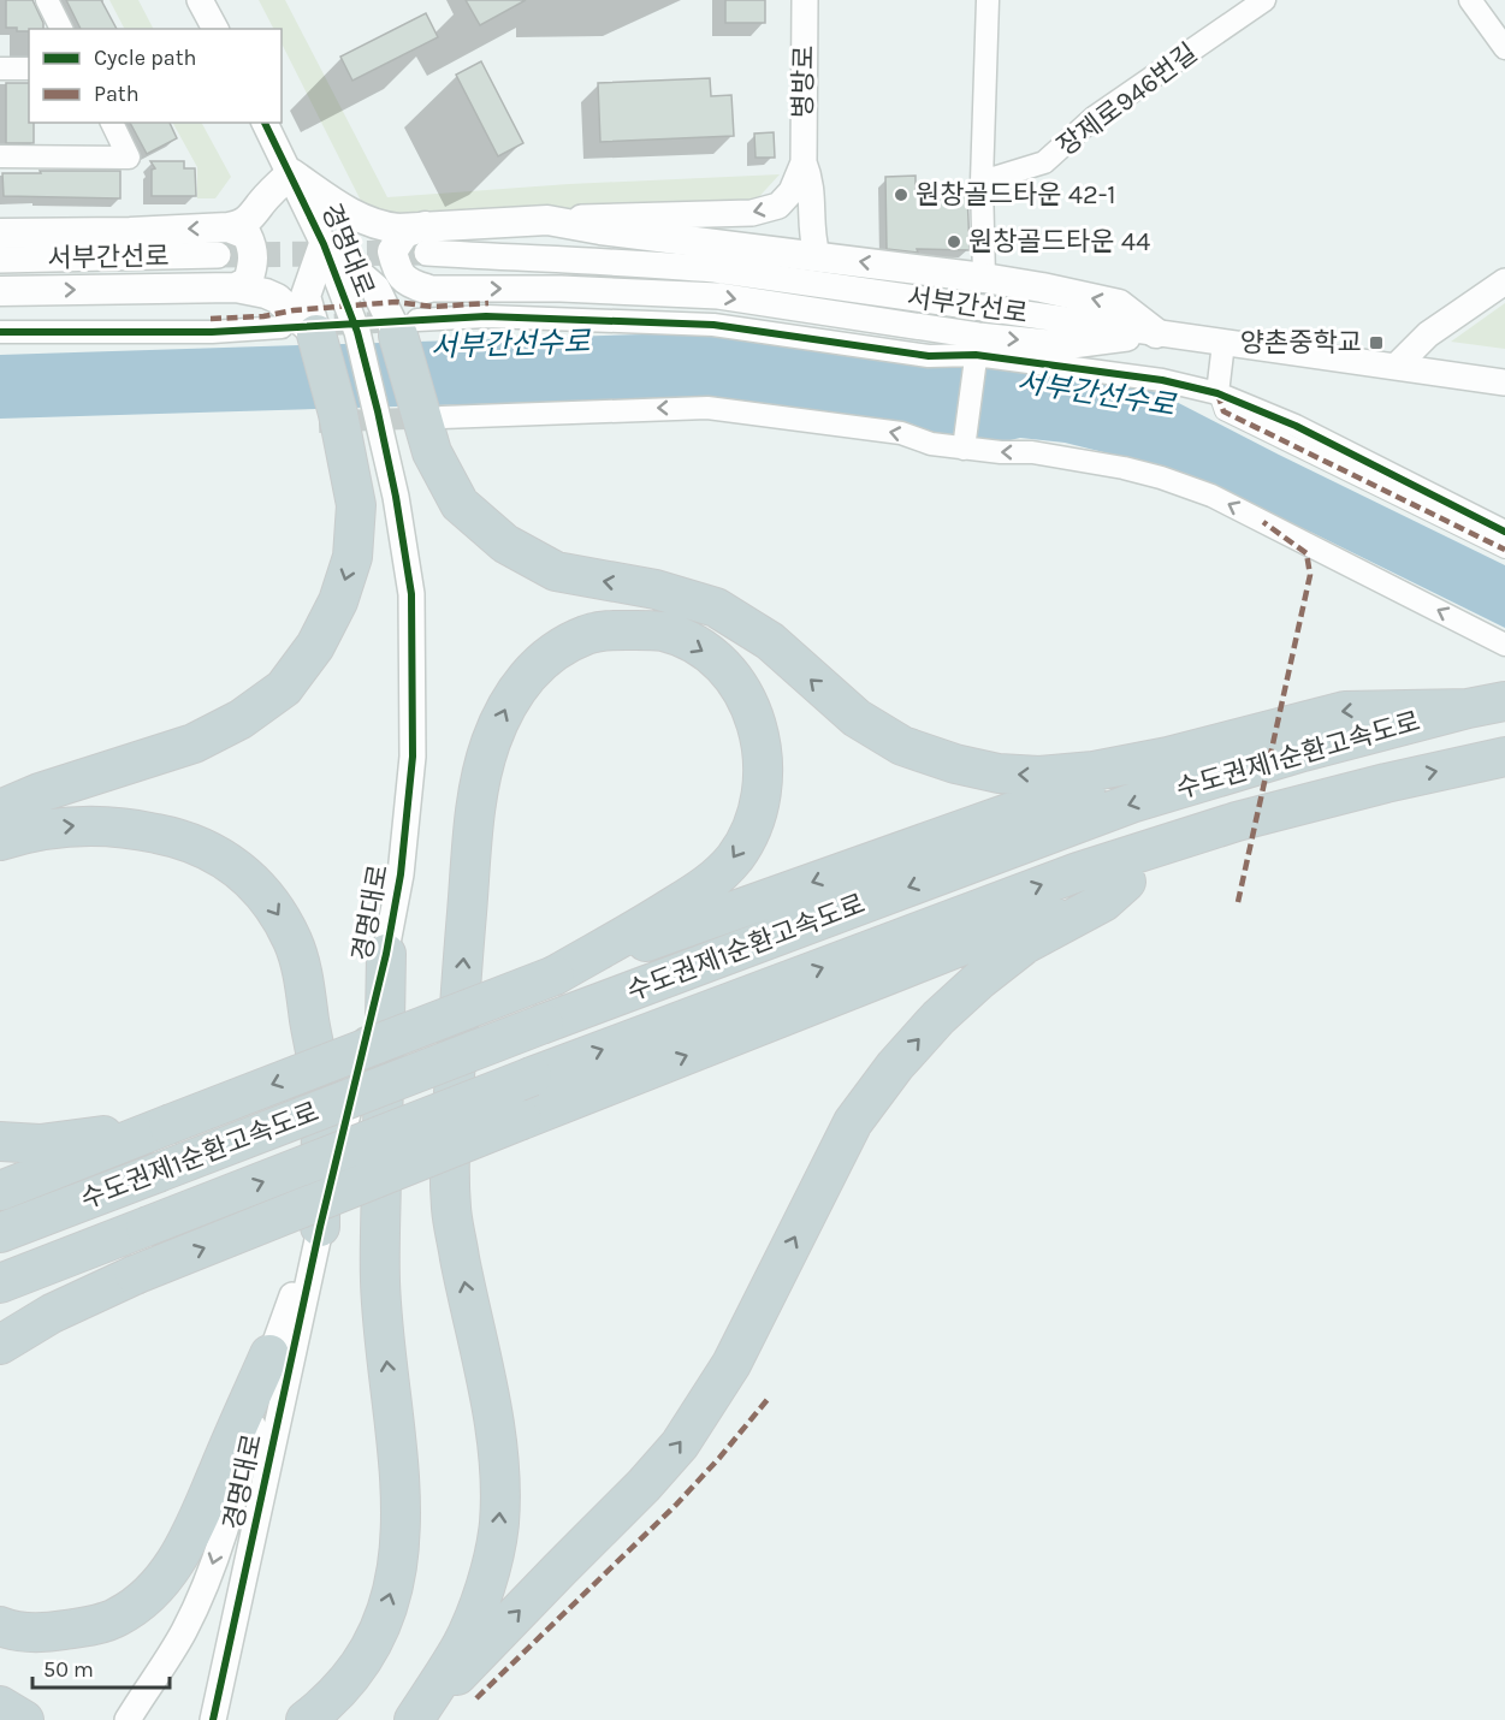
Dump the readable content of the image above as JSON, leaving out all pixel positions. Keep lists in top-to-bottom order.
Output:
{
  "streets": {
    "highway": ["수도권제1순환고속도로"],
    "street": [
      "병방로",
      "장제로946번길",
      "경명대로",
      "서부간선로"
    ]
  },
  "water": ["서부간선수로"],
  "places": {
    "other": ["원창골드타운 42-1", "원창골드타운 44"],
    "transit": ["양촌중학교"]
  },
  "legend": ["Cycle path", "Path"],
  "scale_bar": "50 m"
}
